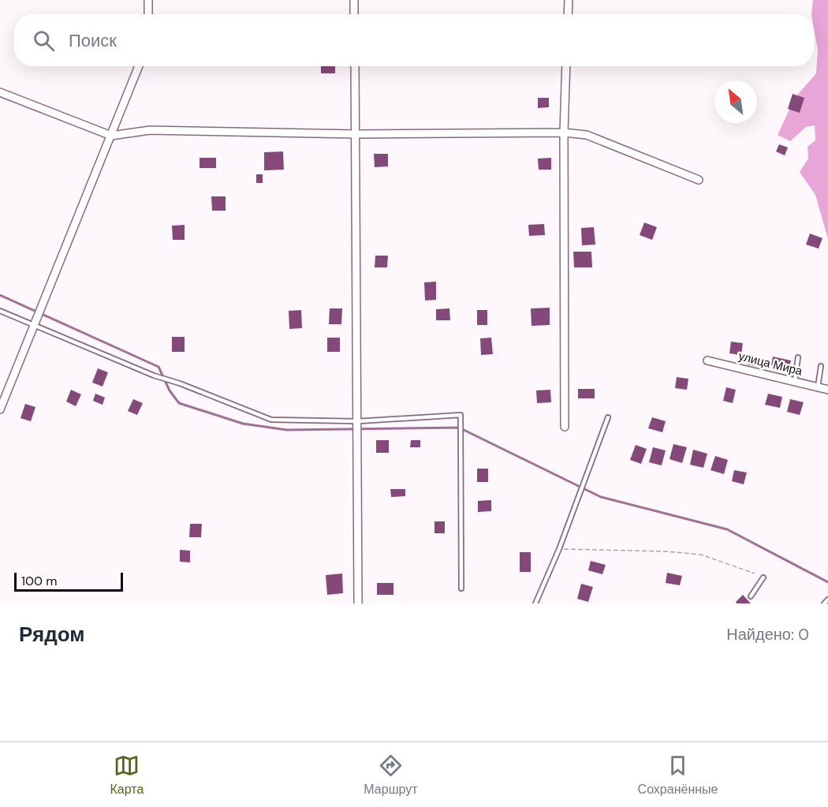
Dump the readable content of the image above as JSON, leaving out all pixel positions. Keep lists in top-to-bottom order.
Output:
{
  "streets": {
    "street": ["улица Мира"]
  },
  "scale_bar": "100 m",
  "north": "top left",
  "page": {
    "search": "Поиск",
    "scale": "100 m",
    "heading": ["Рядом", "Найдено: 0"],
    "nav": ["Карта", "Маршрут", "Сохранённые"]
  }
}
